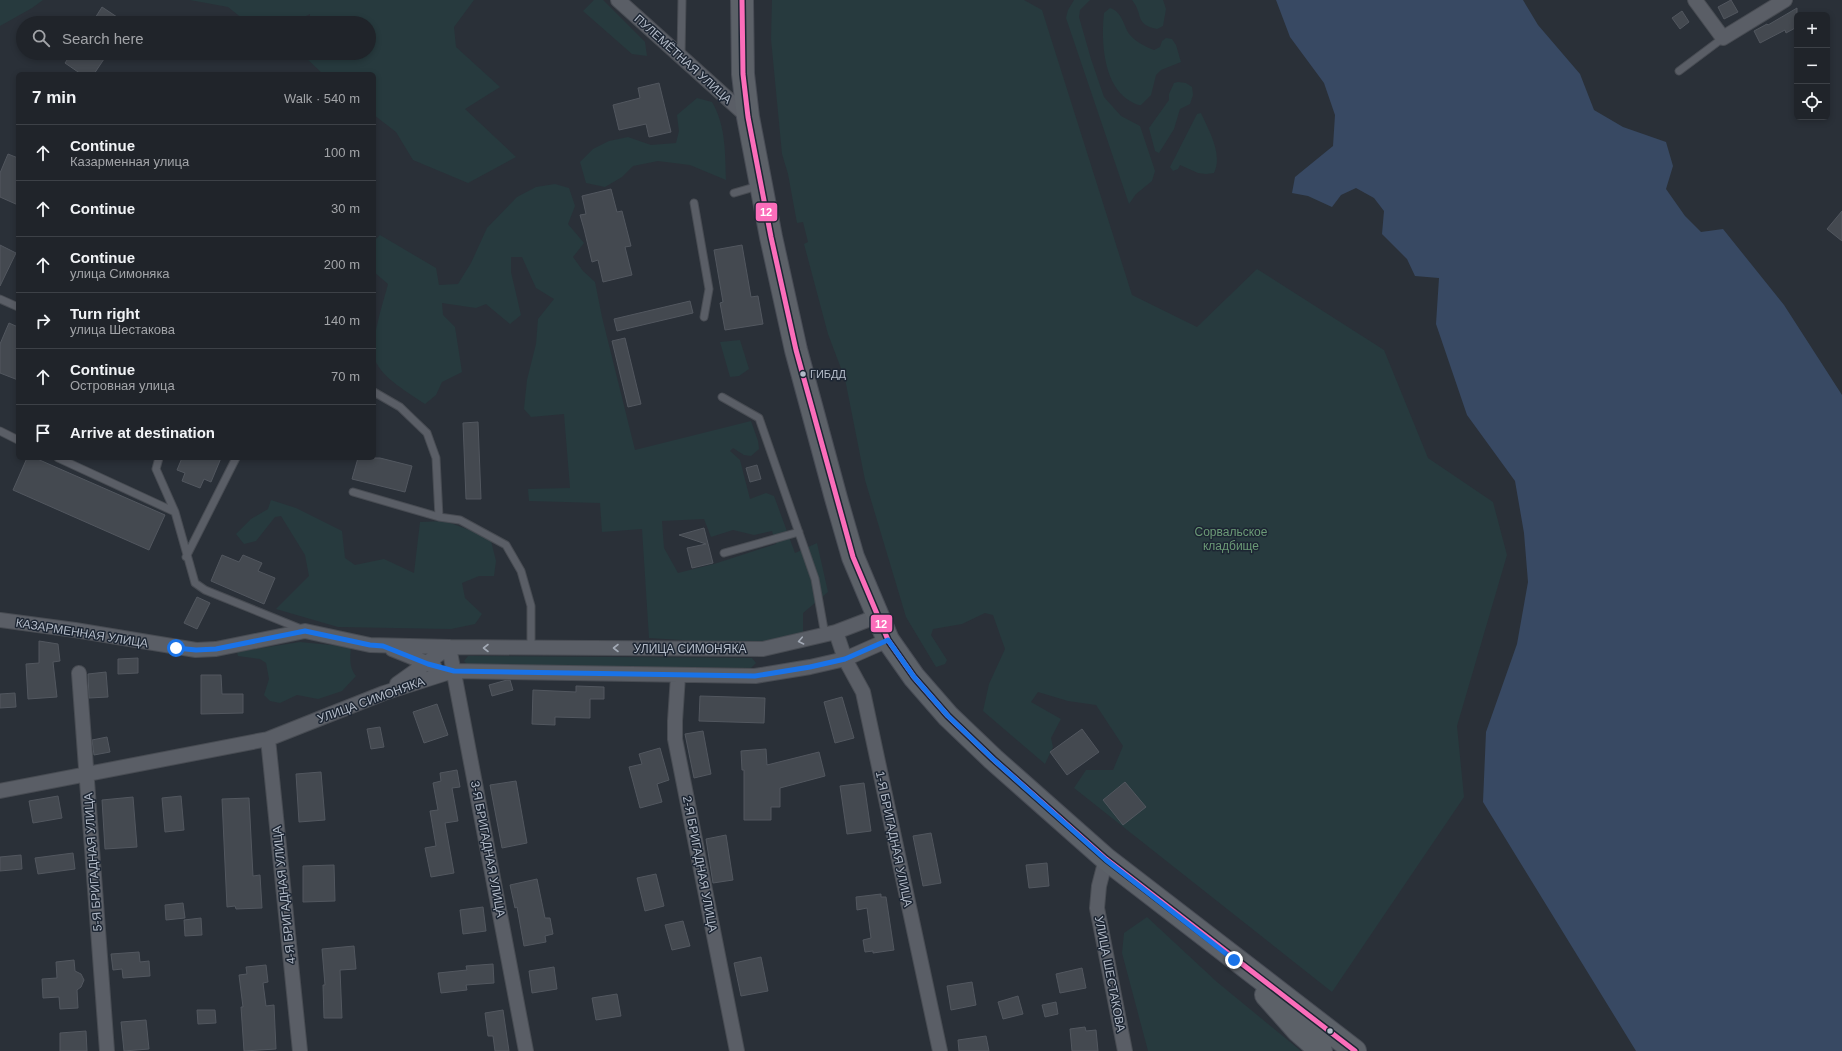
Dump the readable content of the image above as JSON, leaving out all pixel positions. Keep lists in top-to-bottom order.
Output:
{
  "streets": {
    "street": [
      "ПУЛЕМЁТНАЯ УЛИЦА",
      "КАЗАРМЕННАЯ УЛИЦА",
      "УЛИЦА СИМОНЯКА",
      "1-Я БРИГАДНАЯ УЛИЦА",
      "3-Я БРИГАДНАЯ УЛИЦА",
      "5-Я БРИГАДНАЯ УЛИЦА",
      "2-Я БРИГАДНАЯ УЛИЦА",
      "4-Я БРИГАДНАЯ УЛИЦА",
      "УЛИЦА ШЕСТАКОВА"
    ]
  },
  "crossings": [
    ["КАЗАРМЕННАЯ УЛИЦА", "УЛИЦА СИМОНЯКА"],
    ["КАЗАРМЕННАЯ УЛИЦА", "3-Я БРИГАДНАЯ УЛИЦА"],
    ["УЛИЦА СИМОНЯКА", "1-Я БРИГАДНАЯ УЛИЦА"],
    ["УЛИЦА СИМОНЯКА", "3-Я БРИГАДНАЯ УЛИЦА"],
    ["УЛИЦА СИМОНЯКА", "5-Я БРИГАДНАЯ УЛИЦА"],
    ["УЛИЦА СИМОНЯКА", "2-Я БРИГАДНАЯ УЛИЦА"],
    ["УЛИЦА СИМОНЯКА", "4-Я БРИГАДНАЯ УЛИЦА"]
  ],
  "parks": ["Сорвальское кладбище"],
  "places": ["ГИБДД"],
  "lines": ["transit line 12"],
  "page": {
    "map_buttons": ["+", "−"],
    "search": "Search here",
    "heading": ["7 min", "Walk · 540 m"],
    "list": [
      ["Continue", "Казарменная улица", "100 m"],
      ["Continue", "30 m"],
      ["Continue", "улица Симоняка", "200 m"],
      ["Turn right", "улица Шестакова", "140 m"],
      ["Continue", "Островная улица", "70 m"],
      "Arrive at destination"
    ]
  }
}
